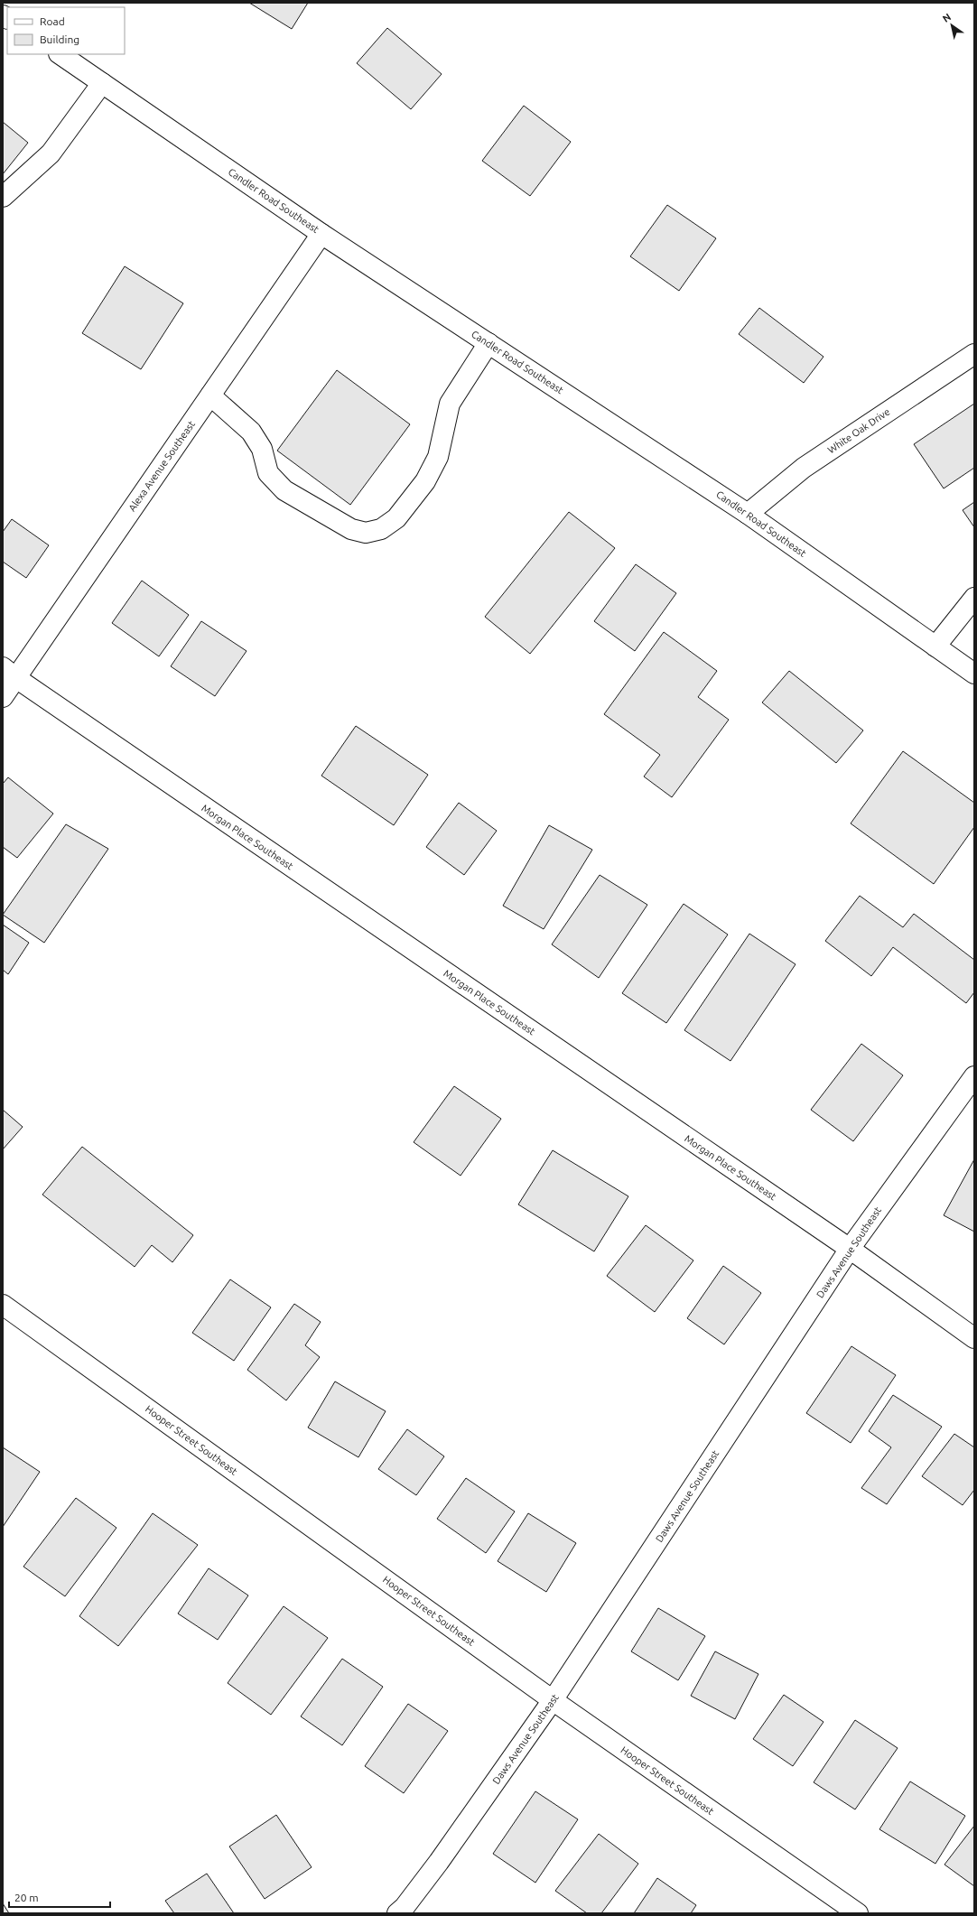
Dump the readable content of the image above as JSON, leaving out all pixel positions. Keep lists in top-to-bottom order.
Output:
{
  "streets": {
    "street": [
      "Candler Road Southeast",
      "White Oak Drive",
      "Alexa Avenue Southeast",
      "Morgan Place Southeast",
      "Daws Avenue Southeast",
      "Hooper Street Southeast"
    ]
  },
  "crossings": [
    ["Candler Road Southeast", "White Oak Drive"],
    ["Candler Road Southeast", "Alexa Avenue Southeast"],
    ["Alexa Avenue Southeast", "Morgan Place Southeast"],
    ["Morgan Place Southeast", "Daws Avenue Southeast"],
    ["Daws Avenue Southeast", "Hooper Street Southeast"]
  ],
  "legend": ["Road", "Building"],
  "scale_bar": "20 m",
  "north": "top left"
}
